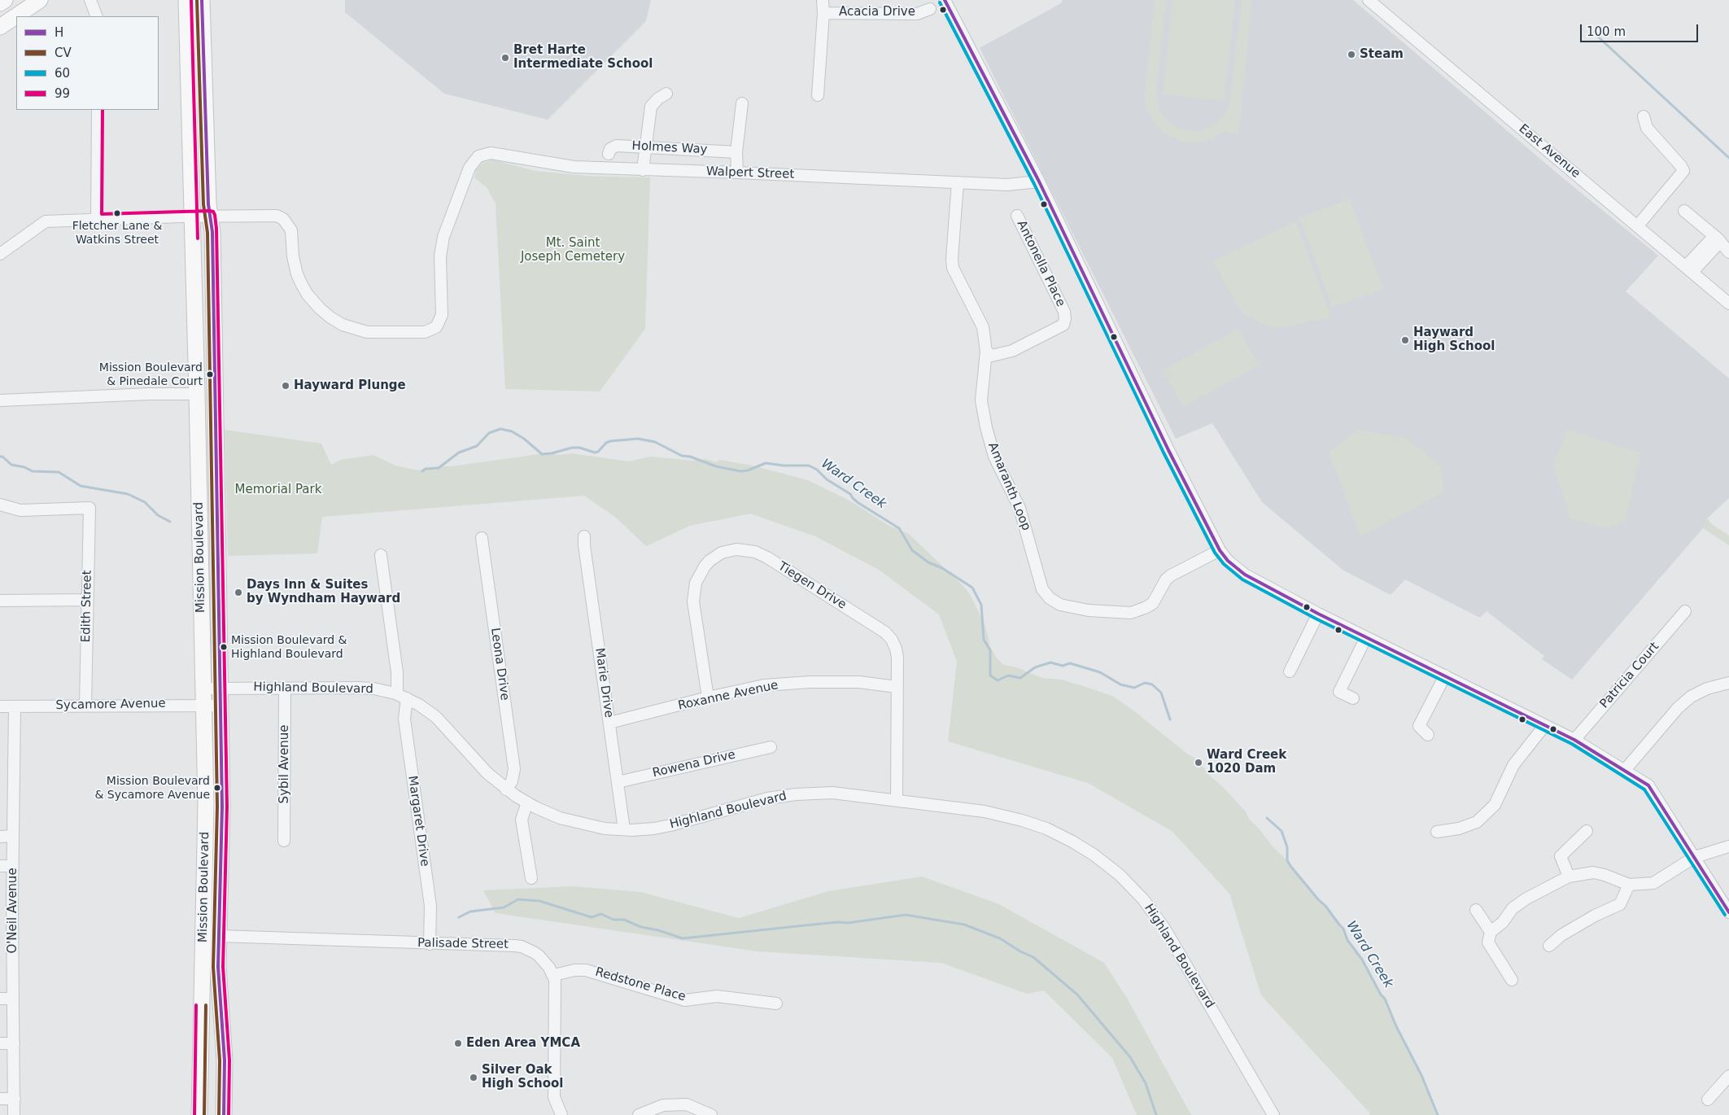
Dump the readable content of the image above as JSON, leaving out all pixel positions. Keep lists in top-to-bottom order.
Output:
{
  "streets": {
    "main road": ["Mission Boulevard"],
    "street": [
      "Acacia Drive",
      "Holmes Way",
      "East Avenue",
      "Walpert Street",
      "Antonella Place",
      "Amaranth Loop",
      "Tiegen Drive",
      "Edith Street",
      "Leona Drive",
      "Patricia Court",
      "Marie Drive",
      "Highland Boulevard",
      "Roxanne Avenue",
      "Sycamore Avenue",
      "Sybil Avenue",
      "Rowena Drive",
      "Margaret Drive",
      "O'Neil Avenue",
      "Palisade Street",
      "Redstone Place"
    ]
  },
  "crossings": [
    ["Walpert Street", "Amaranth Loop"],
    ["Walpert Street", "Mission Boulevard"],
    ["Antonella Place", "Amaranth Loop"],
    ["Mission Boulevard", "Highland Boulevard"],
    ["Mission Boulevard", "Sycamore Avenue"],
    ["Mission Boulevard", "Palisade Street"],
    ["Tiegen Drive", "Highland Boulevard"],
    ["Tiegen Drive", "Roxanne Avenue"],
    ["Edith Street", "Sycamore Avenue"],
    ["Leona Drive", "Highland Boulevard"],
    ["Marie Drive", "Highland Boulevard"],
    ["Marie Drive", "Roxanne Avenue"],
    ["Marie Drive", "Rowena Drive"],
    ["Highland Boulevard", "Sybil Avenue"],
    ["Highland Boulevard", "Margaret Drive"],
    ["Sycamore Avenue", "O'Neil Avenue"],
    ["Margaret Drive", "Palisade Street"],
    ["Palisade Street", "Redstone Place"]
  ],
  "water": ["Ward Creek"],
  "parks": ["Mt. Saint Joseph Cemetery", "Memorial Park"],
  "places": [
    "Steam",
    "Bret Harte Intermediate School",
    "Fletcher Lane & Watkins Street",
    "Hayward High School",
    "Mission Boulevard & Pinedale Court",
    "Hayward Plunge",
    "Days Inn & Suites by Wyndham Hayward",
    "Mission Boulevard & Highland Boulevard",
    "Ward Creek 1020 Dam",
    "Mission Boulevard & Sycamore Avenue",
    "Eden Area YMCA",
    "Silver Oak High School"
  ],
  "lines": [
    "transit line H",
    "transit line CV",
    "transit line 99",
    "transit line 60"
  ],
  "legend": [
    "H",
    "CV",
    "60",
    "99"
  ],
  "scale_bar": "100 m"
}
